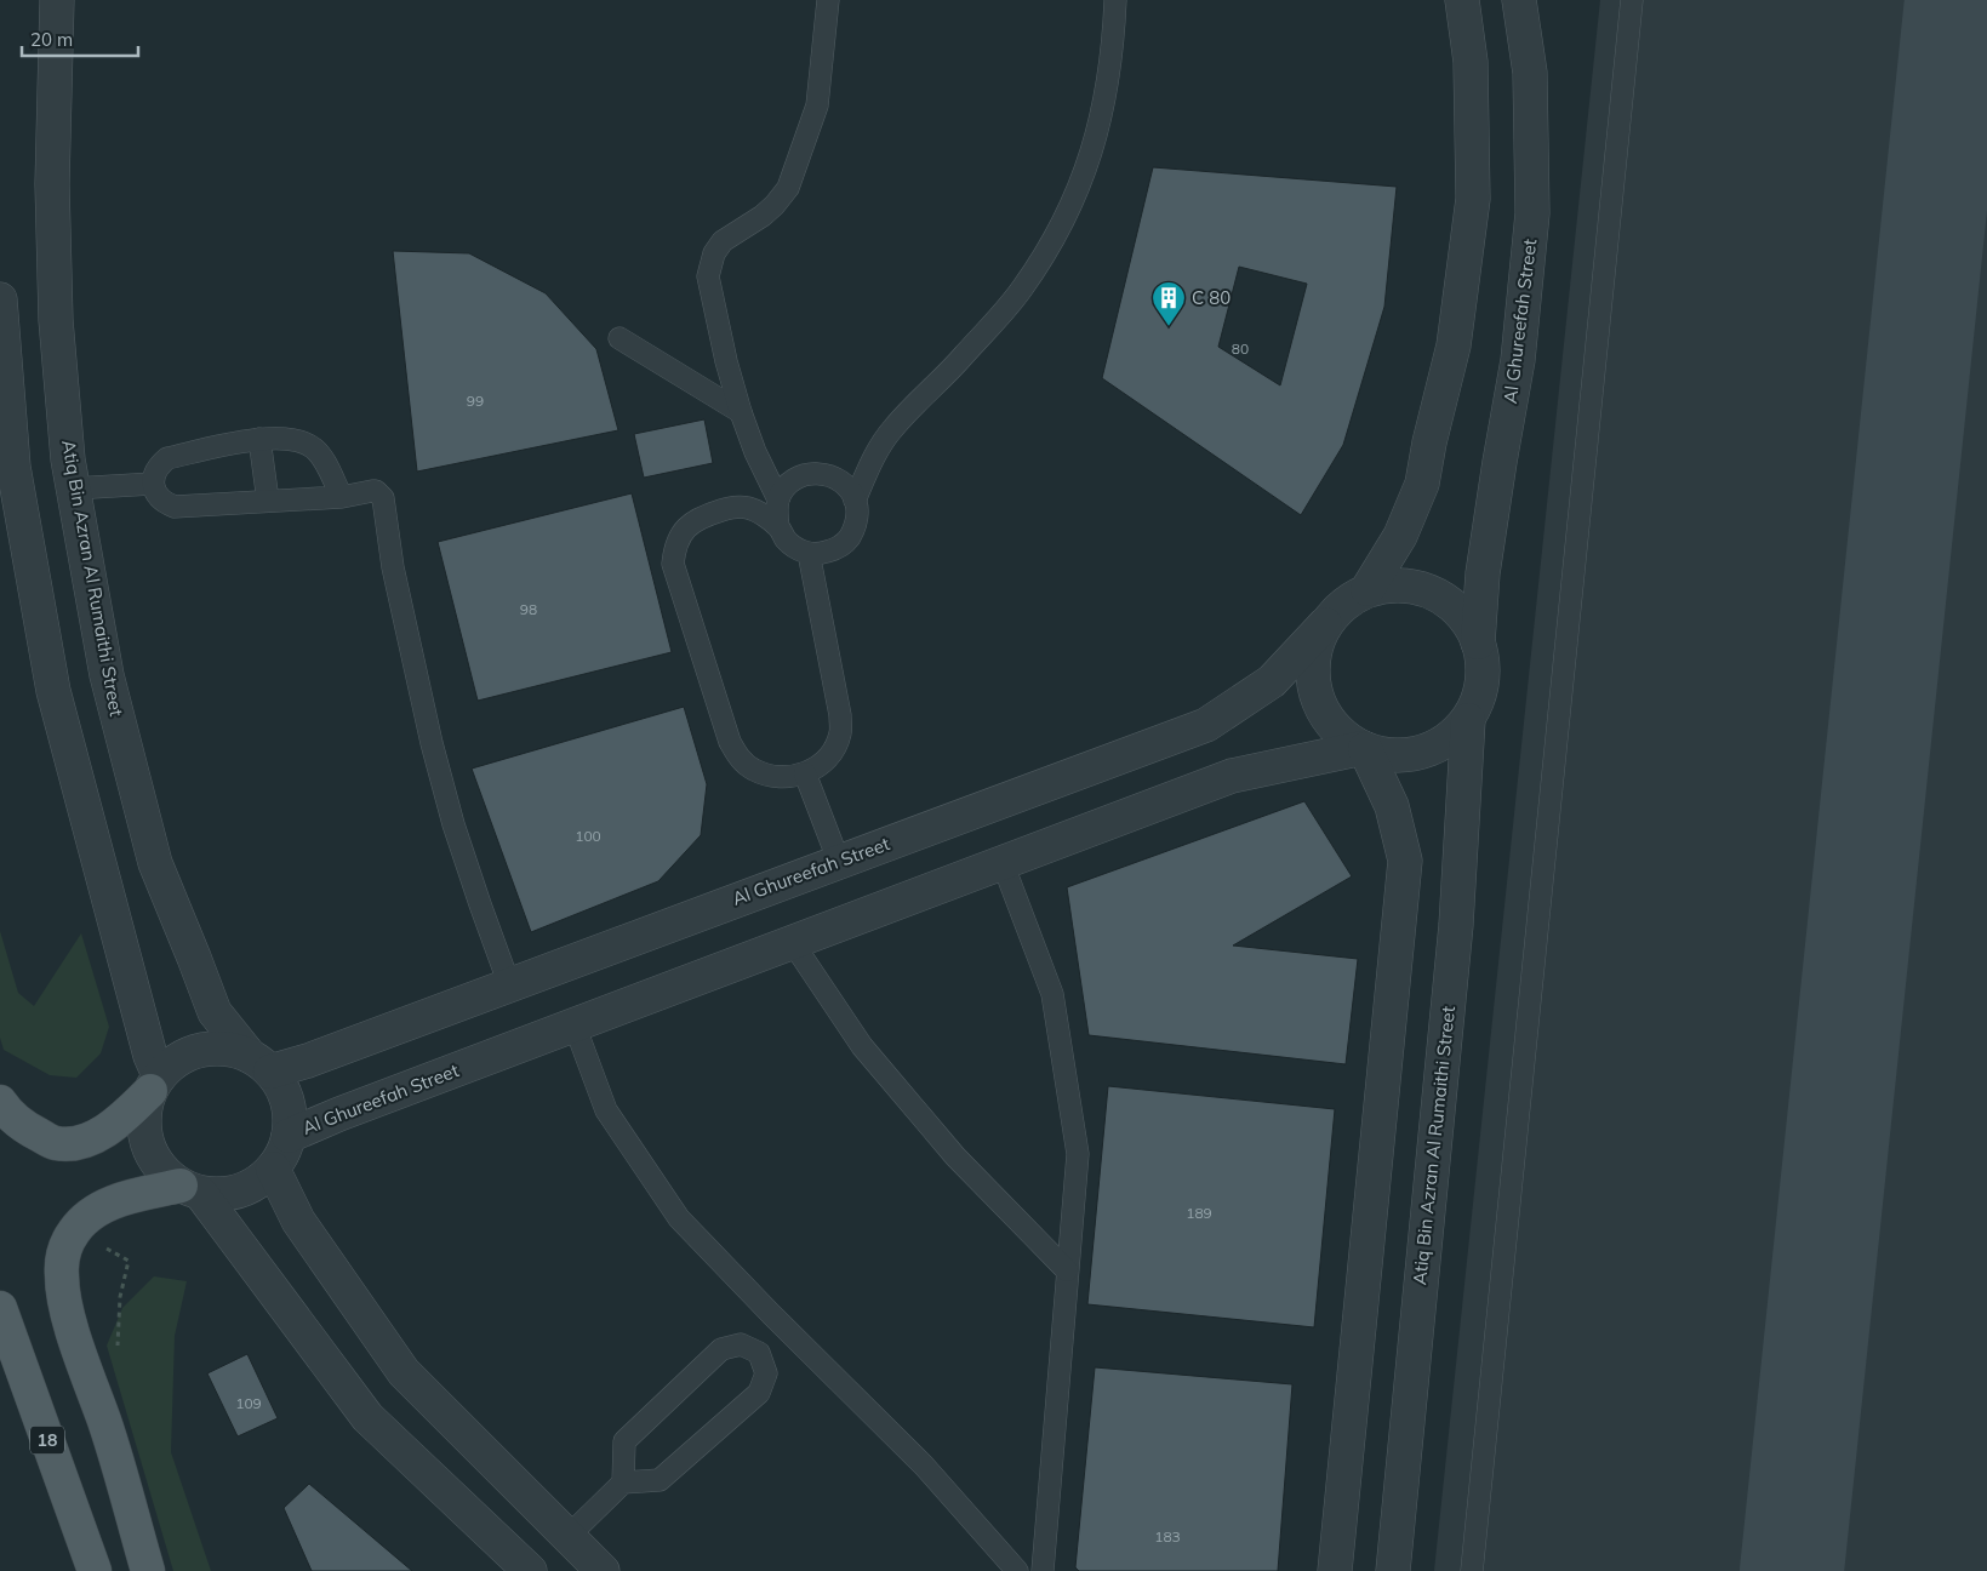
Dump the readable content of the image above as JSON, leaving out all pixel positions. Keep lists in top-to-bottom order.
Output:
{
  "streets": {
    "main road": ["18"],
    "street": ["Al Ghureefah Street", "Atiq Bin Azran Al Rumaithi Street"]
  },
  "crossings": [
    ["Al Ghureefah Street", "Atiq Bin Azran Al Rumaithi Street"]
  ],
  "places": {
    "building": ["C 80"]
  },
  "house_numbers": [
    "80",
    "99",
    "98",
    "100",
    "189",
    "109",
    "183"
  ],
  "scale_bar": "20 m"
}
